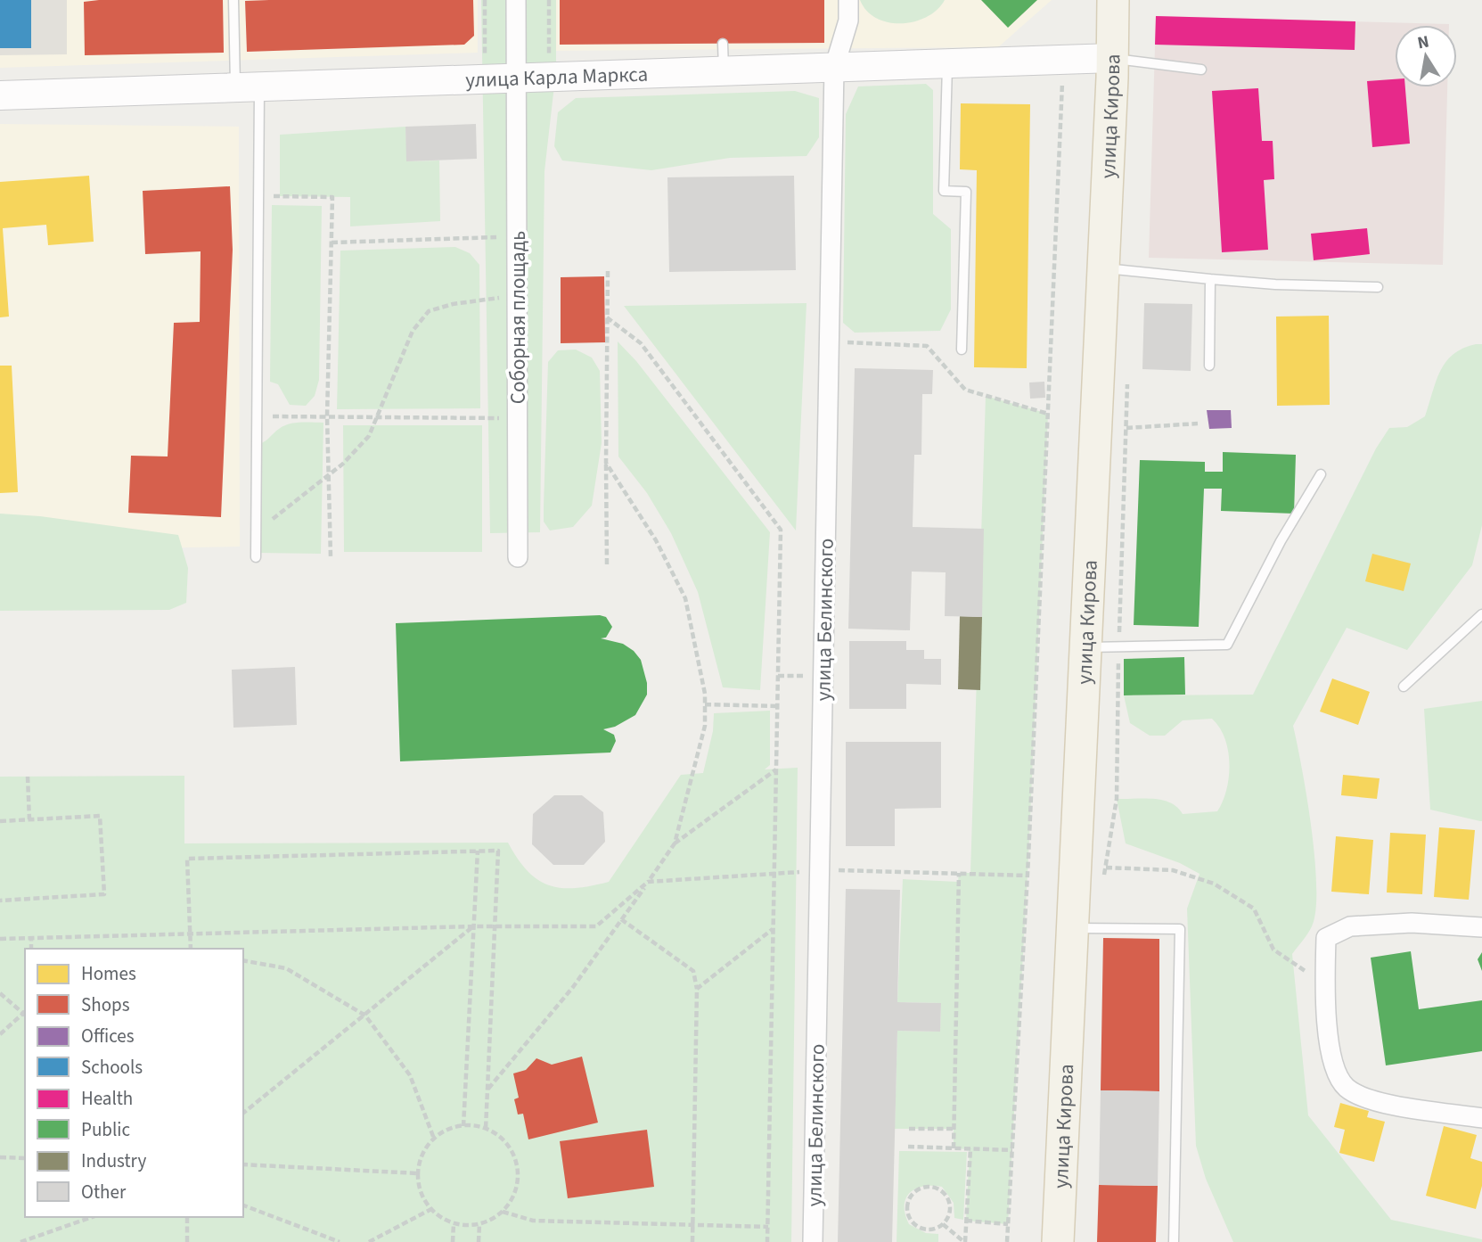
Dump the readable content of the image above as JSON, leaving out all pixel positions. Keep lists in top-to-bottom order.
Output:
{
  "streets": {
    "main road": ["улица Карла Маркса", "улица Кирова"],
    "street": ["Соборная площадь", "улица Белинского"]
  },
  "crossings": [
    ["улица Карла Маркса", "улица Кирова"],
    ["улица Карла Маркса", "Соборная площадь"],
    ["улица Карла Маркса", "улица Белинского"]
  ],
  "legend": [
    "Homes",
    "Shops",
    "Offices",
    "Schools",
    "Health",
    "Public",
    "Industry",
    "Other"
  ],
  "north": "top"
}
